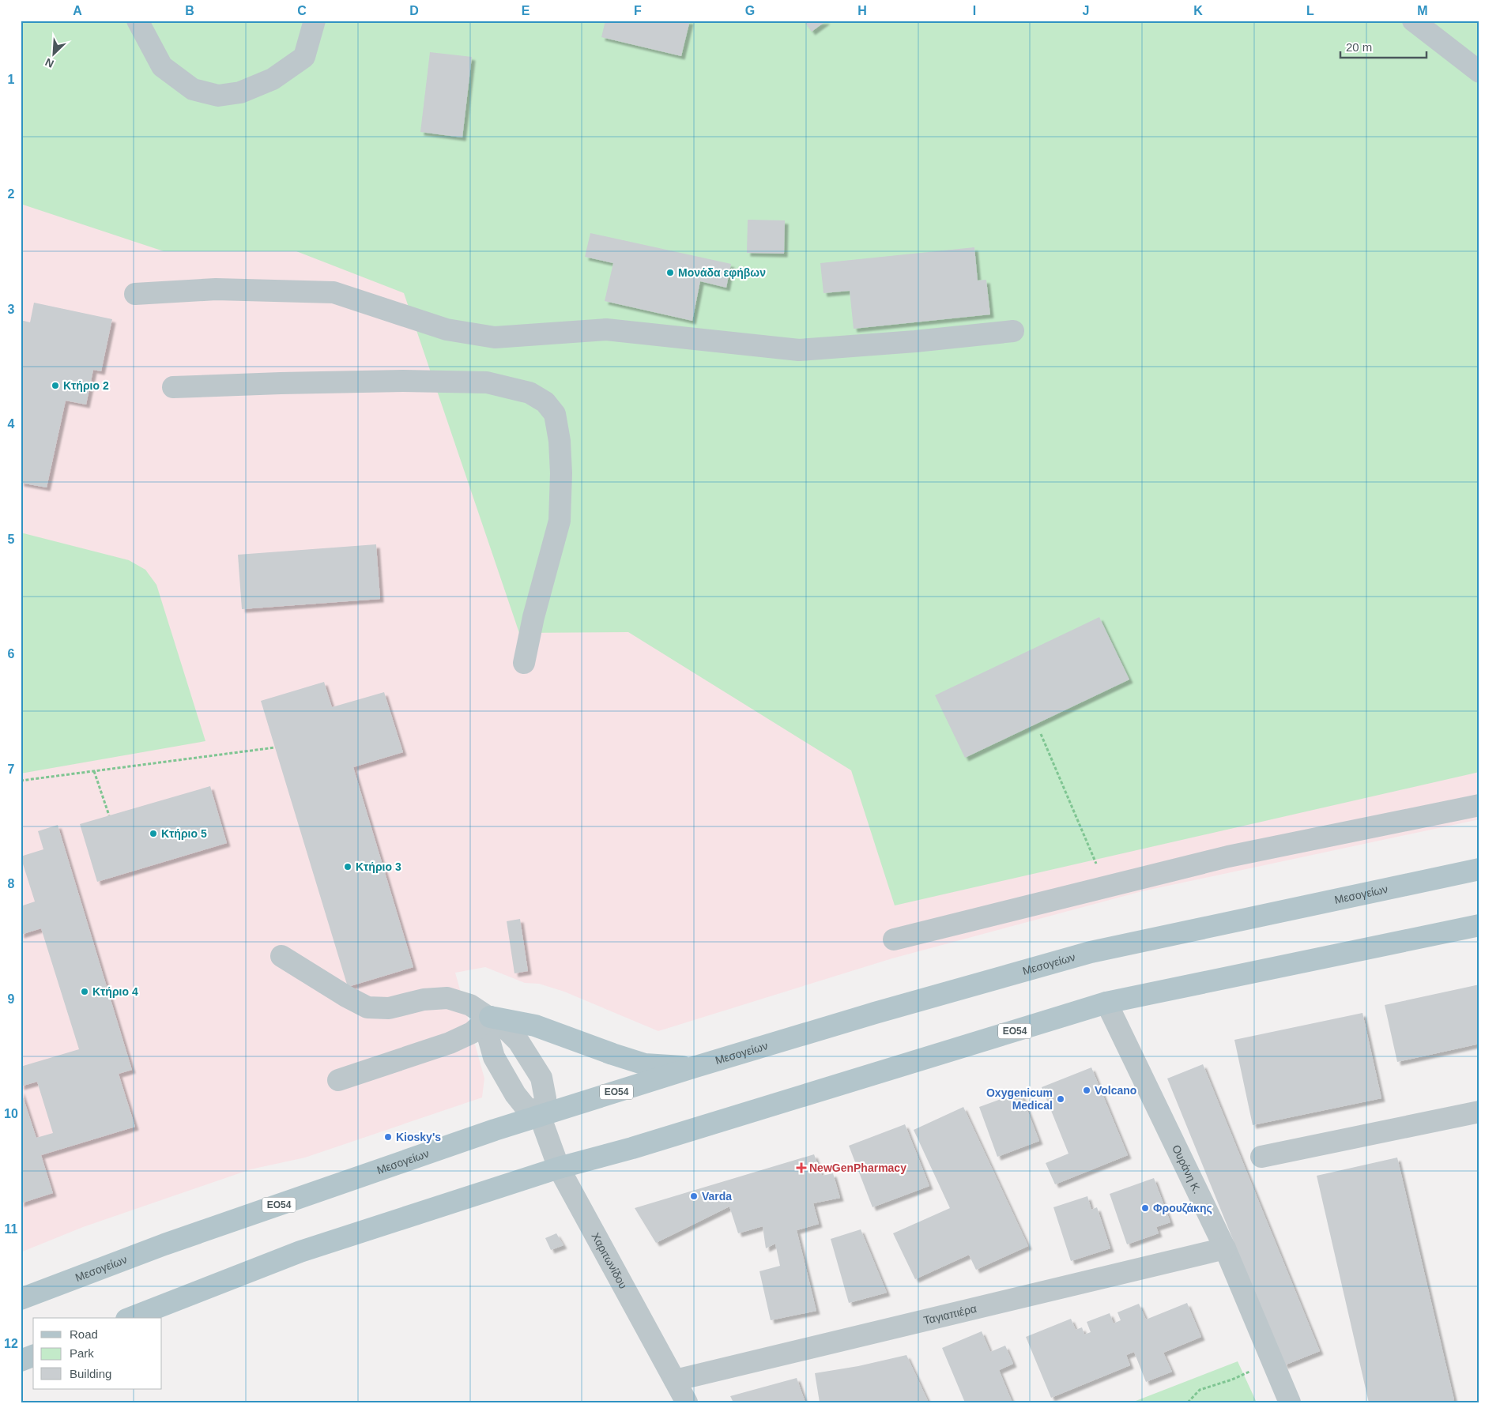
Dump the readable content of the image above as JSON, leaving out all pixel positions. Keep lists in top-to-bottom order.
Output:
{
  "streets": {
    "main road": ["Μεσογείων", "ΕΟ54"],
    "street": ["Ουράνη Κ.", "Χαριτωνίδου", "Ταγιαπιέρα"]
  },
  "crossings": [
    ["Μεσογείων", "Χαριτωνίδου"],
    ["ΕΟ54", "Ουράνη Κ."],
    ["ΕΟ54", "Χαριτωνίδου"],
    ["Ουράνη Κ.", "Ταγιαπιέρα"],
    ["Χαριτωνίδου", "Ταγιαπιέρα"]
  ],
  "places": {
    "other": [
      "Μονάδα εφήβων",
      "Κτήριο 2",
      "Κτήριο 5",
      "Κτήριο 3",
      "Κτήριο 4",
      "Volcano",
      "Oxygenicum Medical",
      "Kiosky's",
      "Varda",
      "Φρουζάκης"
    ],
    "health": ["NewGenPharmacy"]
  },
  "legend": ["Road", "Park", "Building"],
  "scale_bar": "20 m",
  "north": "bottom left",
  "grid": {
    "columns": [
      "A",
      "B",
      "C",
      "D",
      "E",
      "F",
      "G",
      "H",
      "I",
      "J",
      "K",
      "L",
      "M"
    ],
    "rows": [
      "1",
      "2",
      "3",
      "4",
      "5",
      "6",
      "7",
      "8",
      "9",
      "10",
      "11",
      "12"
    ]
  }
}
